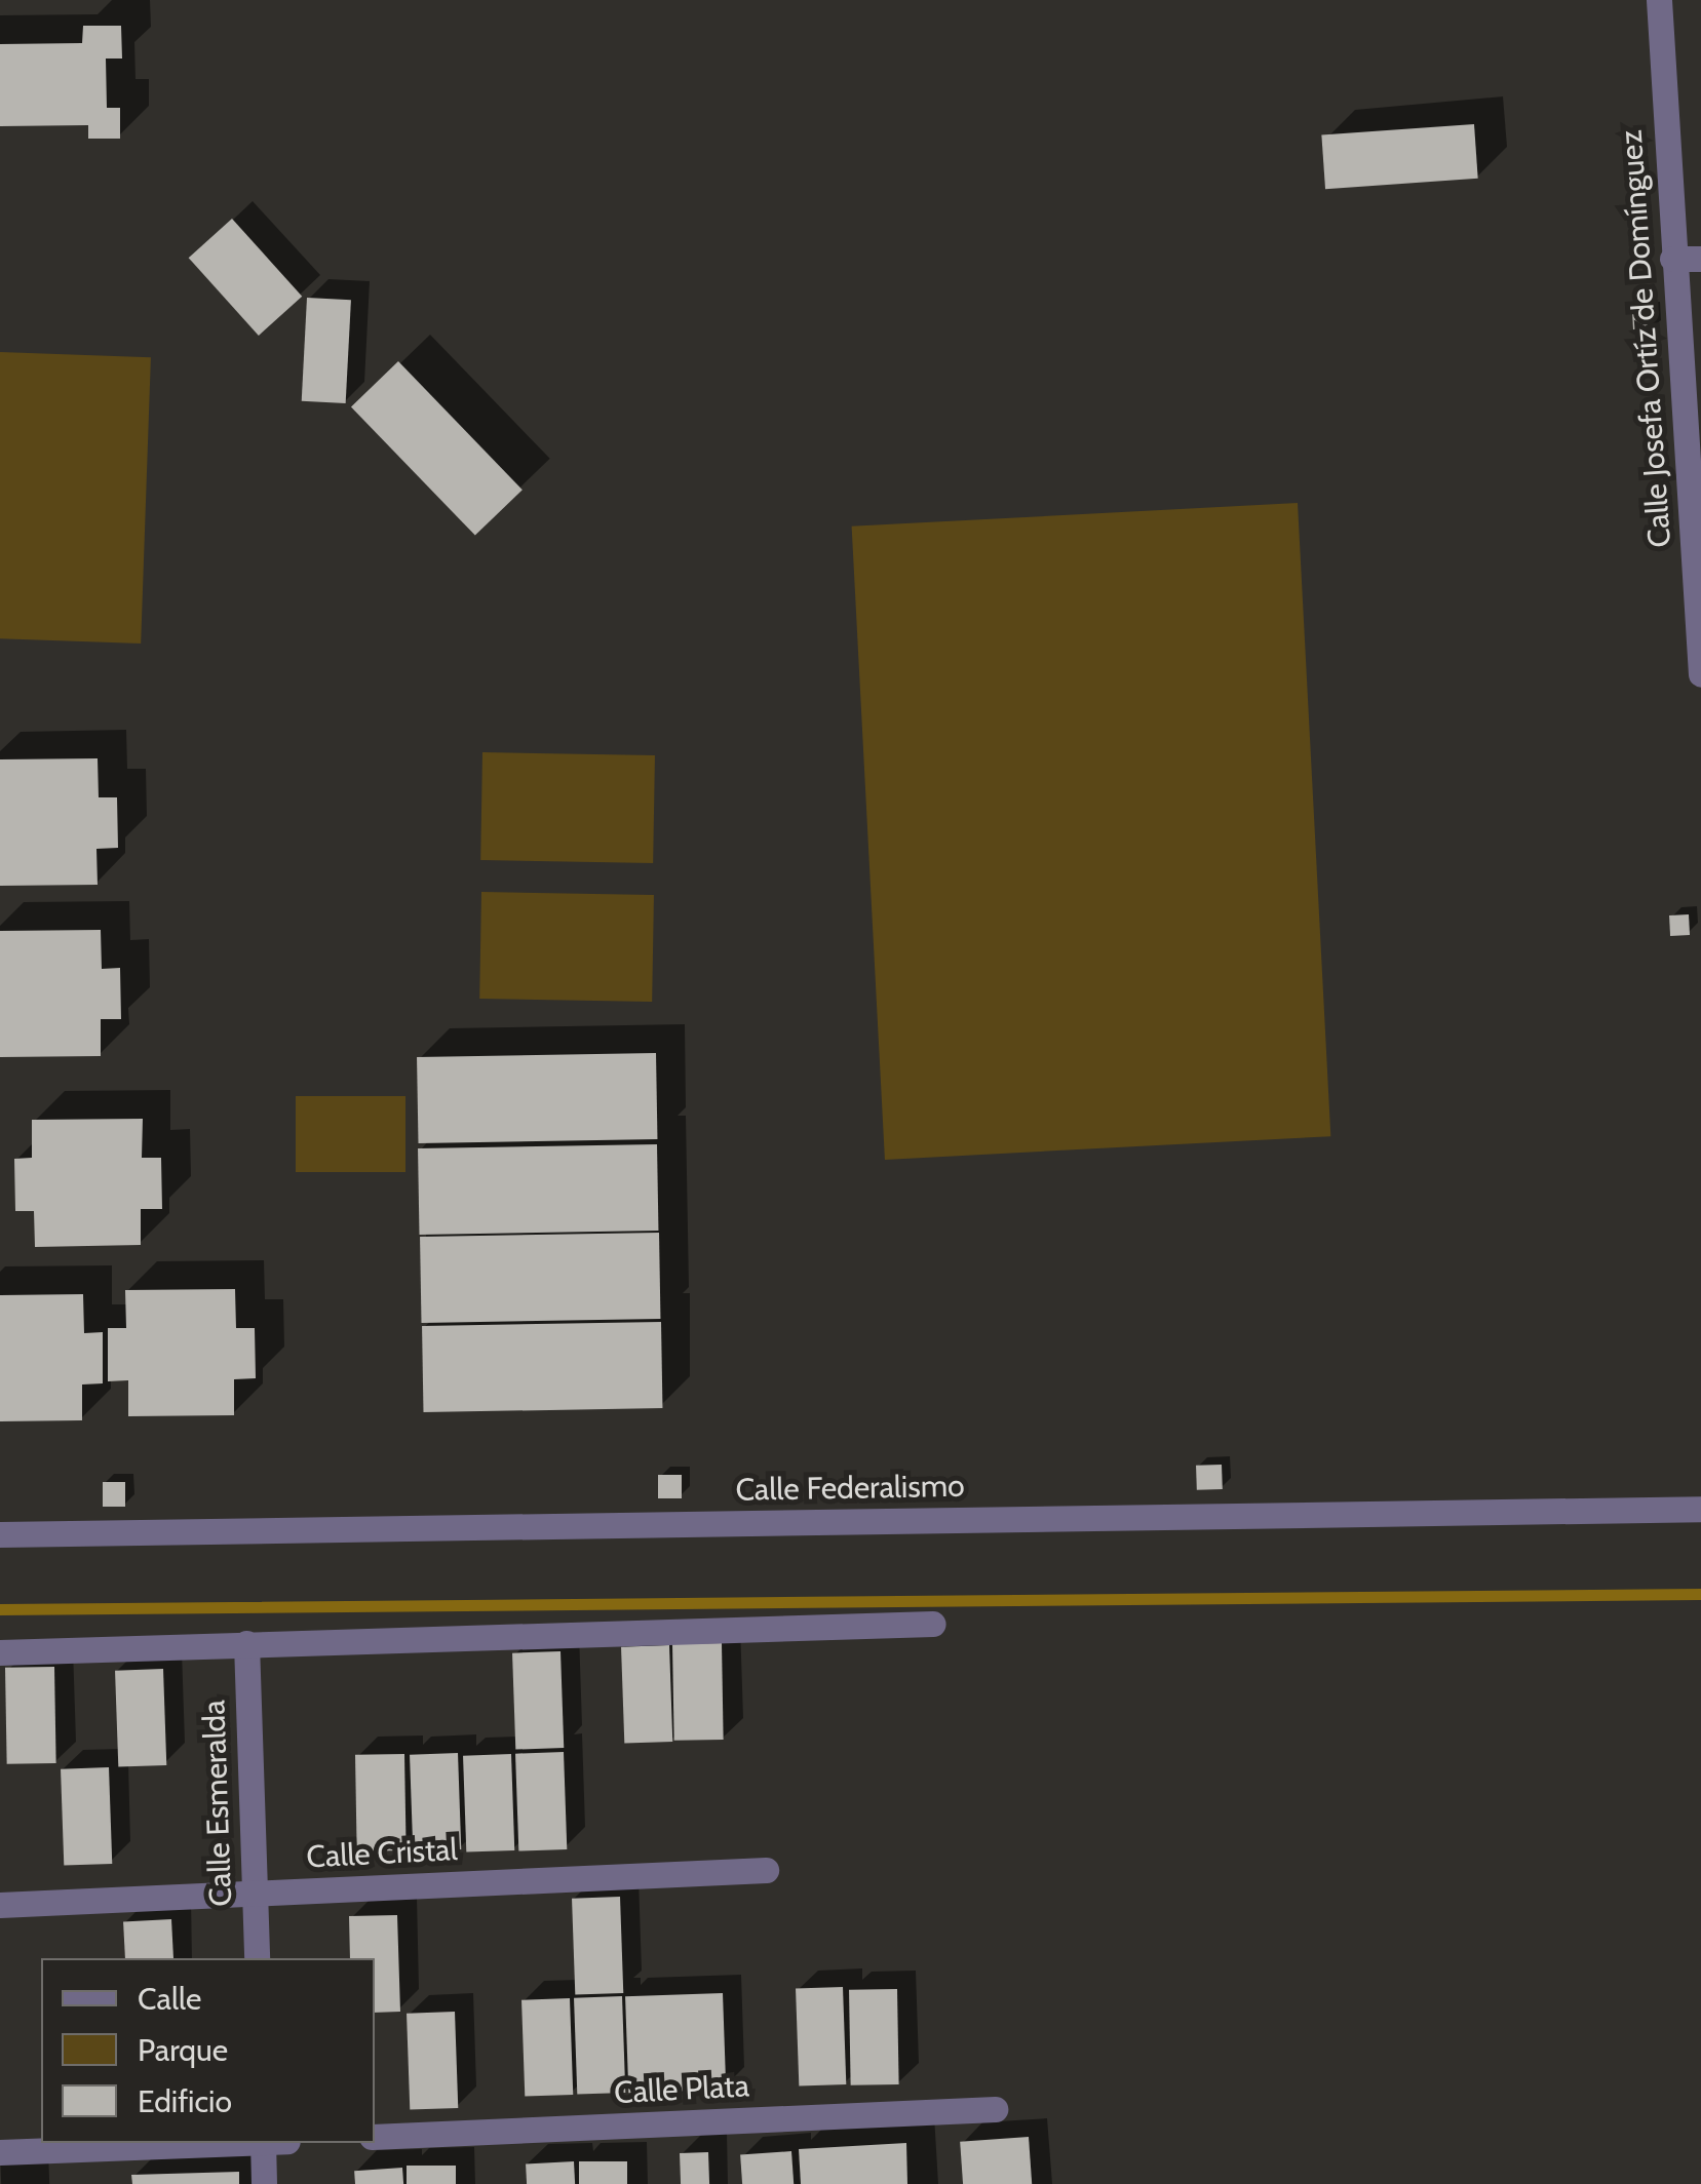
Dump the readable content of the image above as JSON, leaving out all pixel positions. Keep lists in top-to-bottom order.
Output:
{
  "streets": {
    "street": [
      "Calle Josefa Ortíz de Domínguez",
      "Calle Federalismo",
      "Calle Esmeralda",
      "Calle Cristal",
      "Calle Plata"
    ]
  },
  "crossings": [
    ["Calle Esmeralda", "Calle Cristal"]
  ],
  "legend": ["Calle", "Parque", "Edificio"]
}
